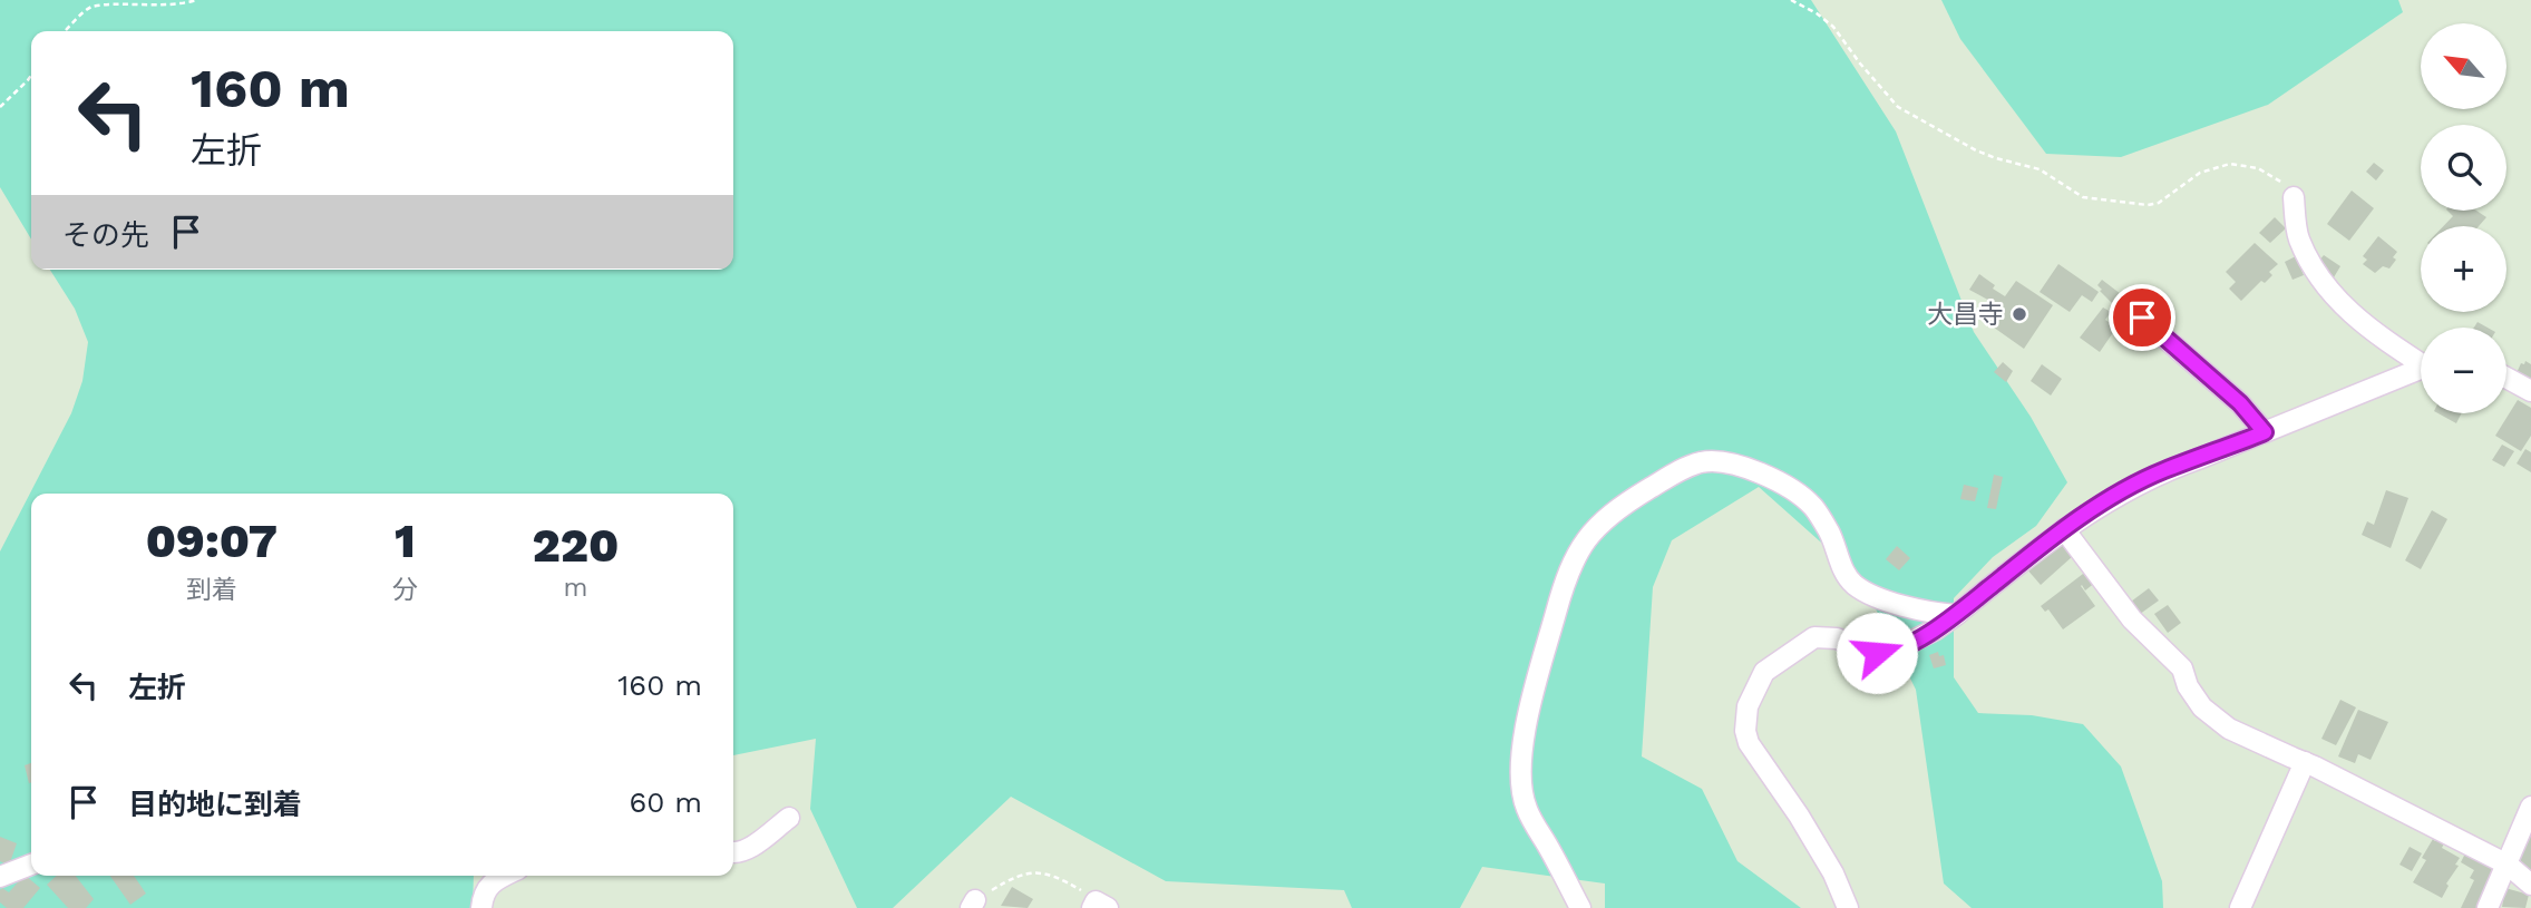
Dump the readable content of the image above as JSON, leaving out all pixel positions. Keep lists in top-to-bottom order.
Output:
{
  "places": ["大昌寺"],
  "north": "top left",
  "page": {
    "map_buttons": ["+", "−"],
    "turn": ["160 m", "左折"],
    "then": "その先",
    "eta": [
      "09:07",
      "到着",
      "1",
      "分",
      "220",
      "m"
    ],
    "list": [
      {
        "name": "左折",
        "value": "160 m"
      },
      {
        "name": "目的地に到着",
        "value": "60 m"
      }
    ]
  }
}
